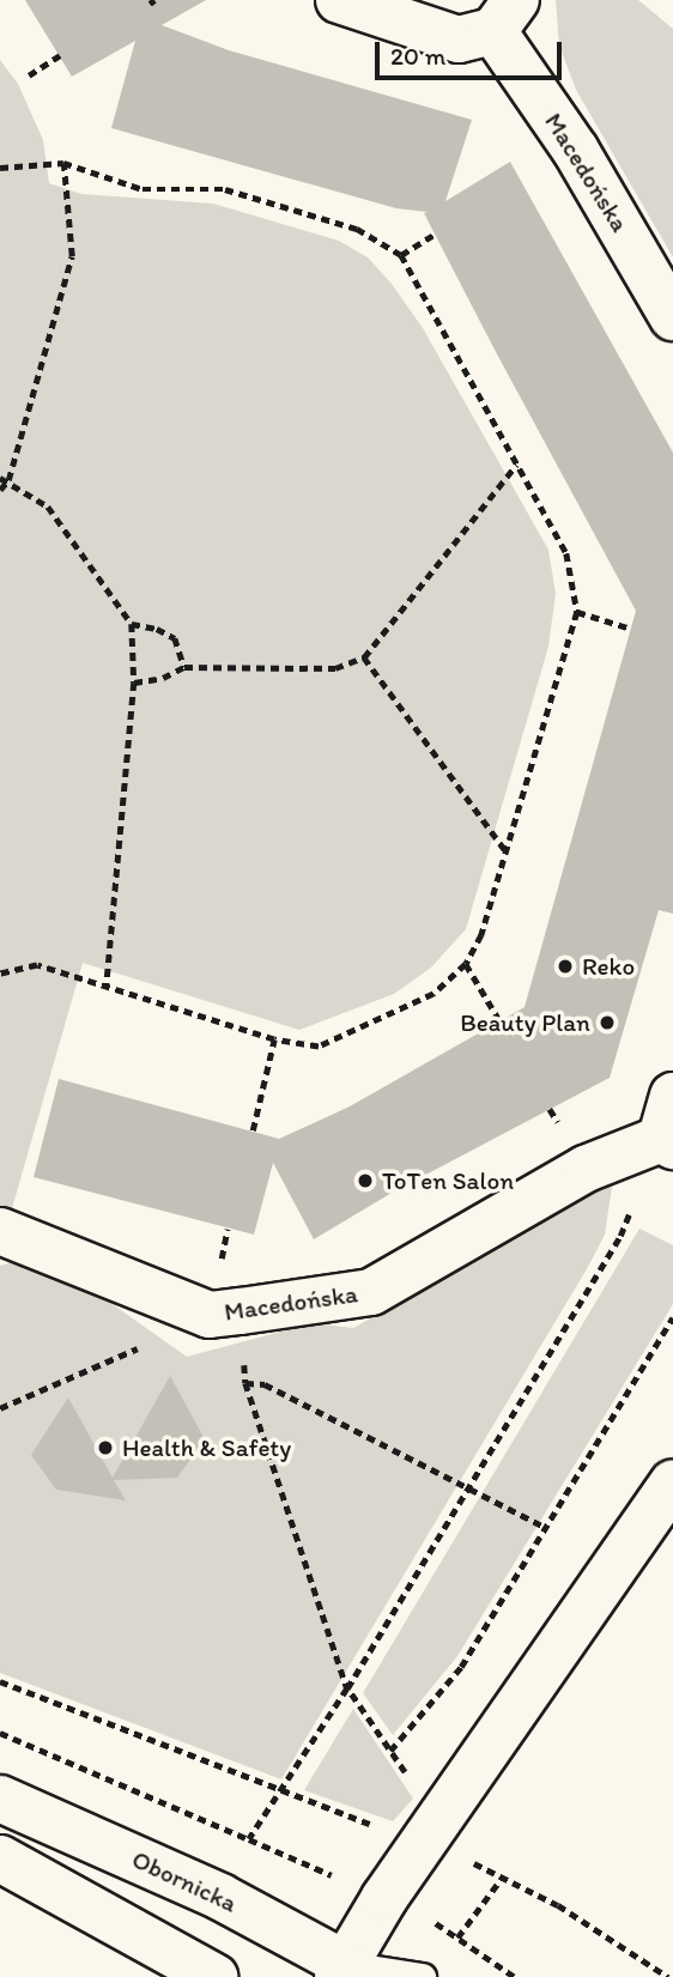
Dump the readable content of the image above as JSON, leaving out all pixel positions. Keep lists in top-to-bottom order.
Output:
{
  "streets": {
    "street": ["Macedońska", "Obornicka"]
  },
  "places": [
    "Reko",
    "Beauty Plan",
    "ToTen Salon",
    "Health & Safety"
  ],
  "scale_bar": "20 m"
}
